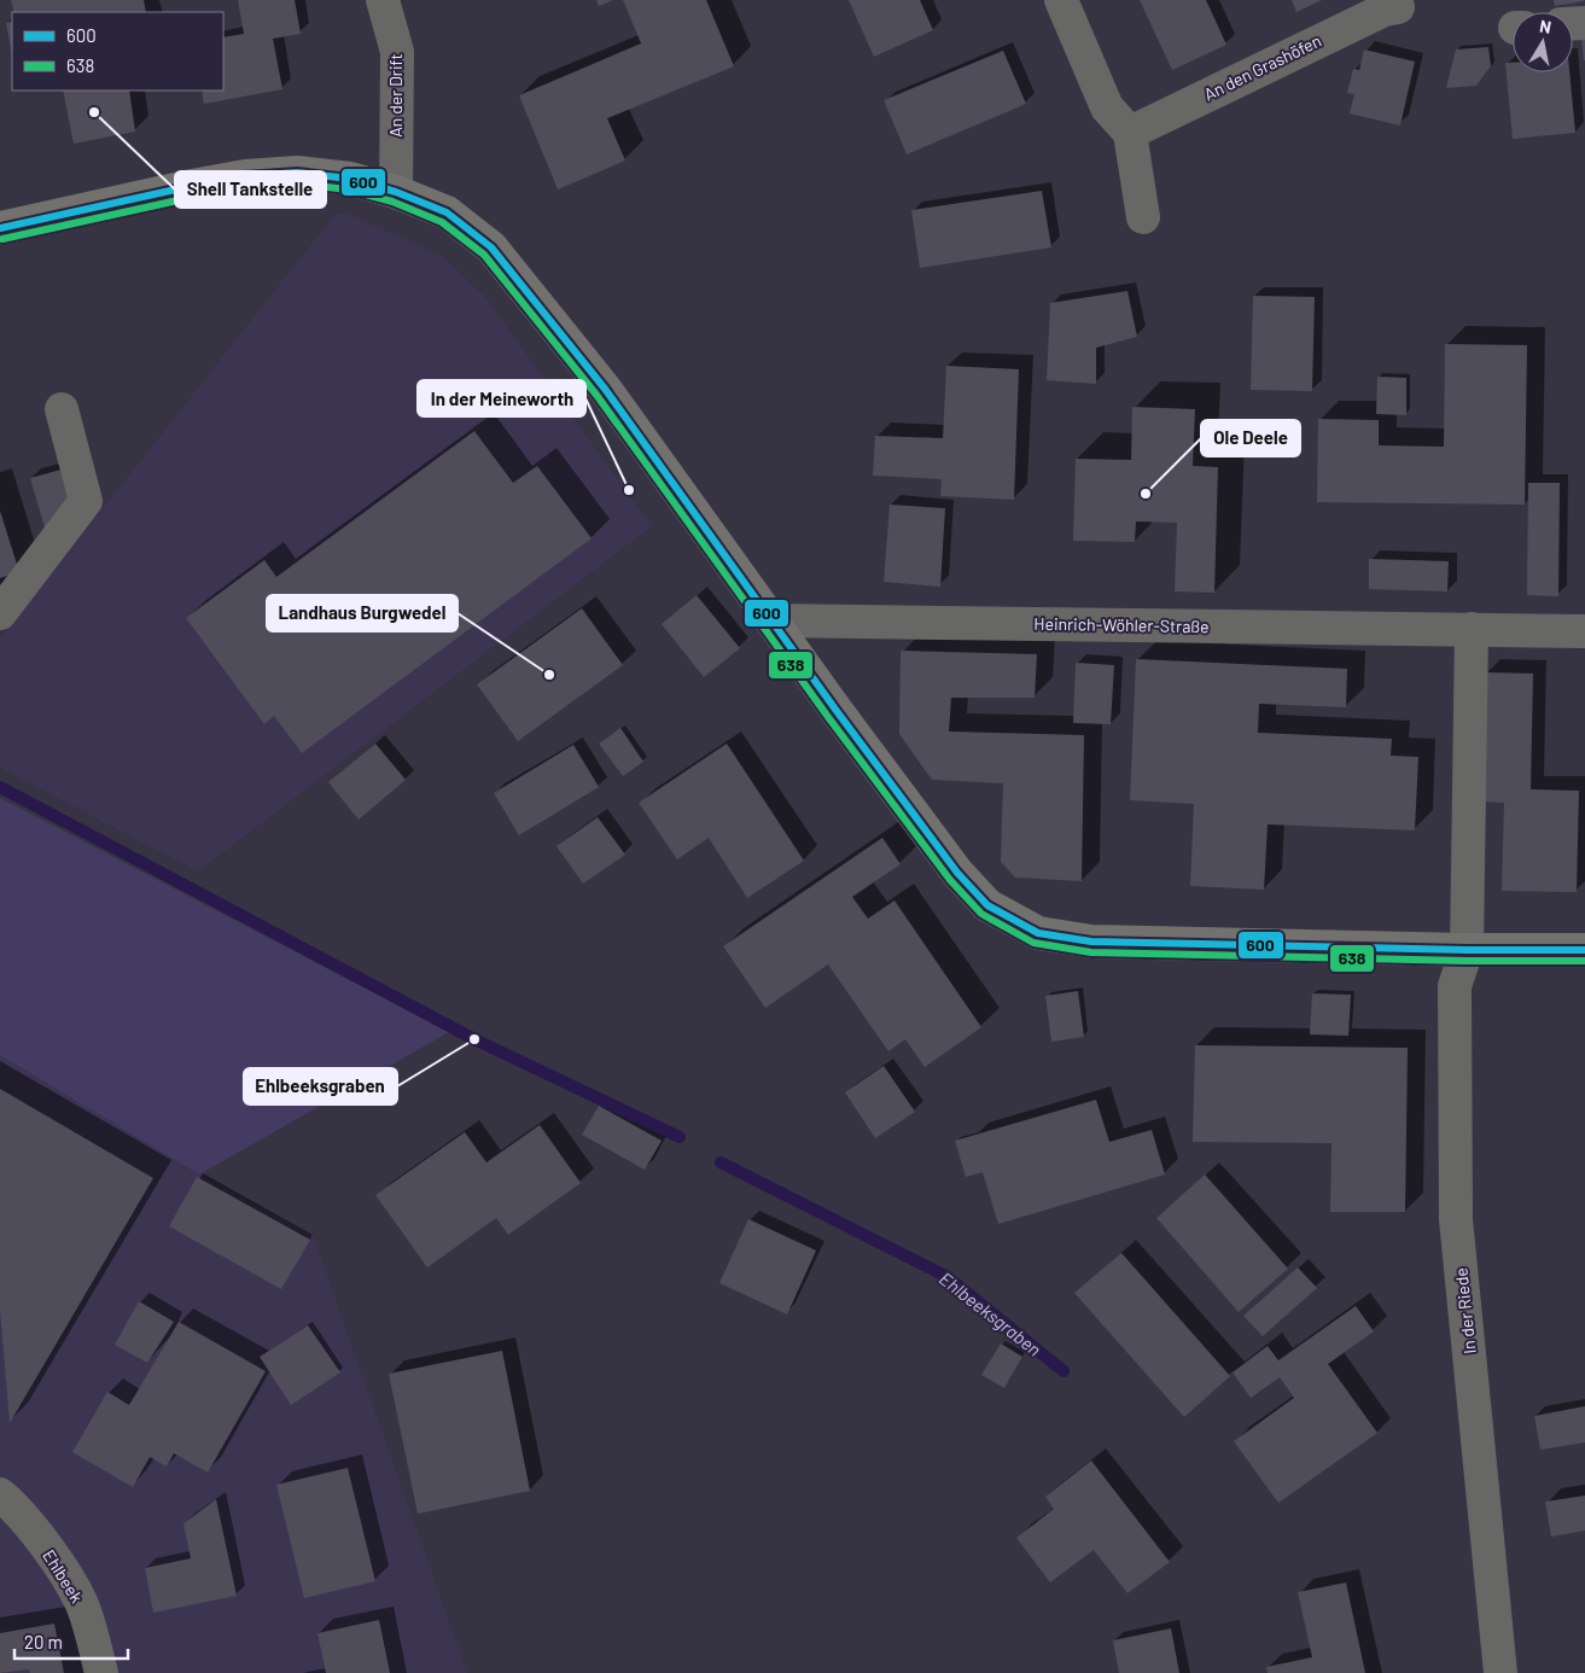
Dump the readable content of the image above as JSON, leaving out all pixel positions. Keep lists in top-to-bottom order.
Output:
{
  "streets": {
    "street": [
      "An den Grashöfen",
      "An der Drift",
      "Heinrich-Wöhler-Straße",
      "In der Riede",
      "Ehlbeek"
    ]
  },
  "water": ["Ehlbeeksgraben"],
  "places": [
    "Shell Tankstelle",
    "In der Meineworth",
    "Ole Deele",
    "Landhaus Burgwedel",
    "Ehlbeeksgraben"
  ],
  "lines": ["transit line 600", "transit line 638"],
  "legend": ["600", "638"],
  "scale_bar": "20 m",
  "north": "top"
}
